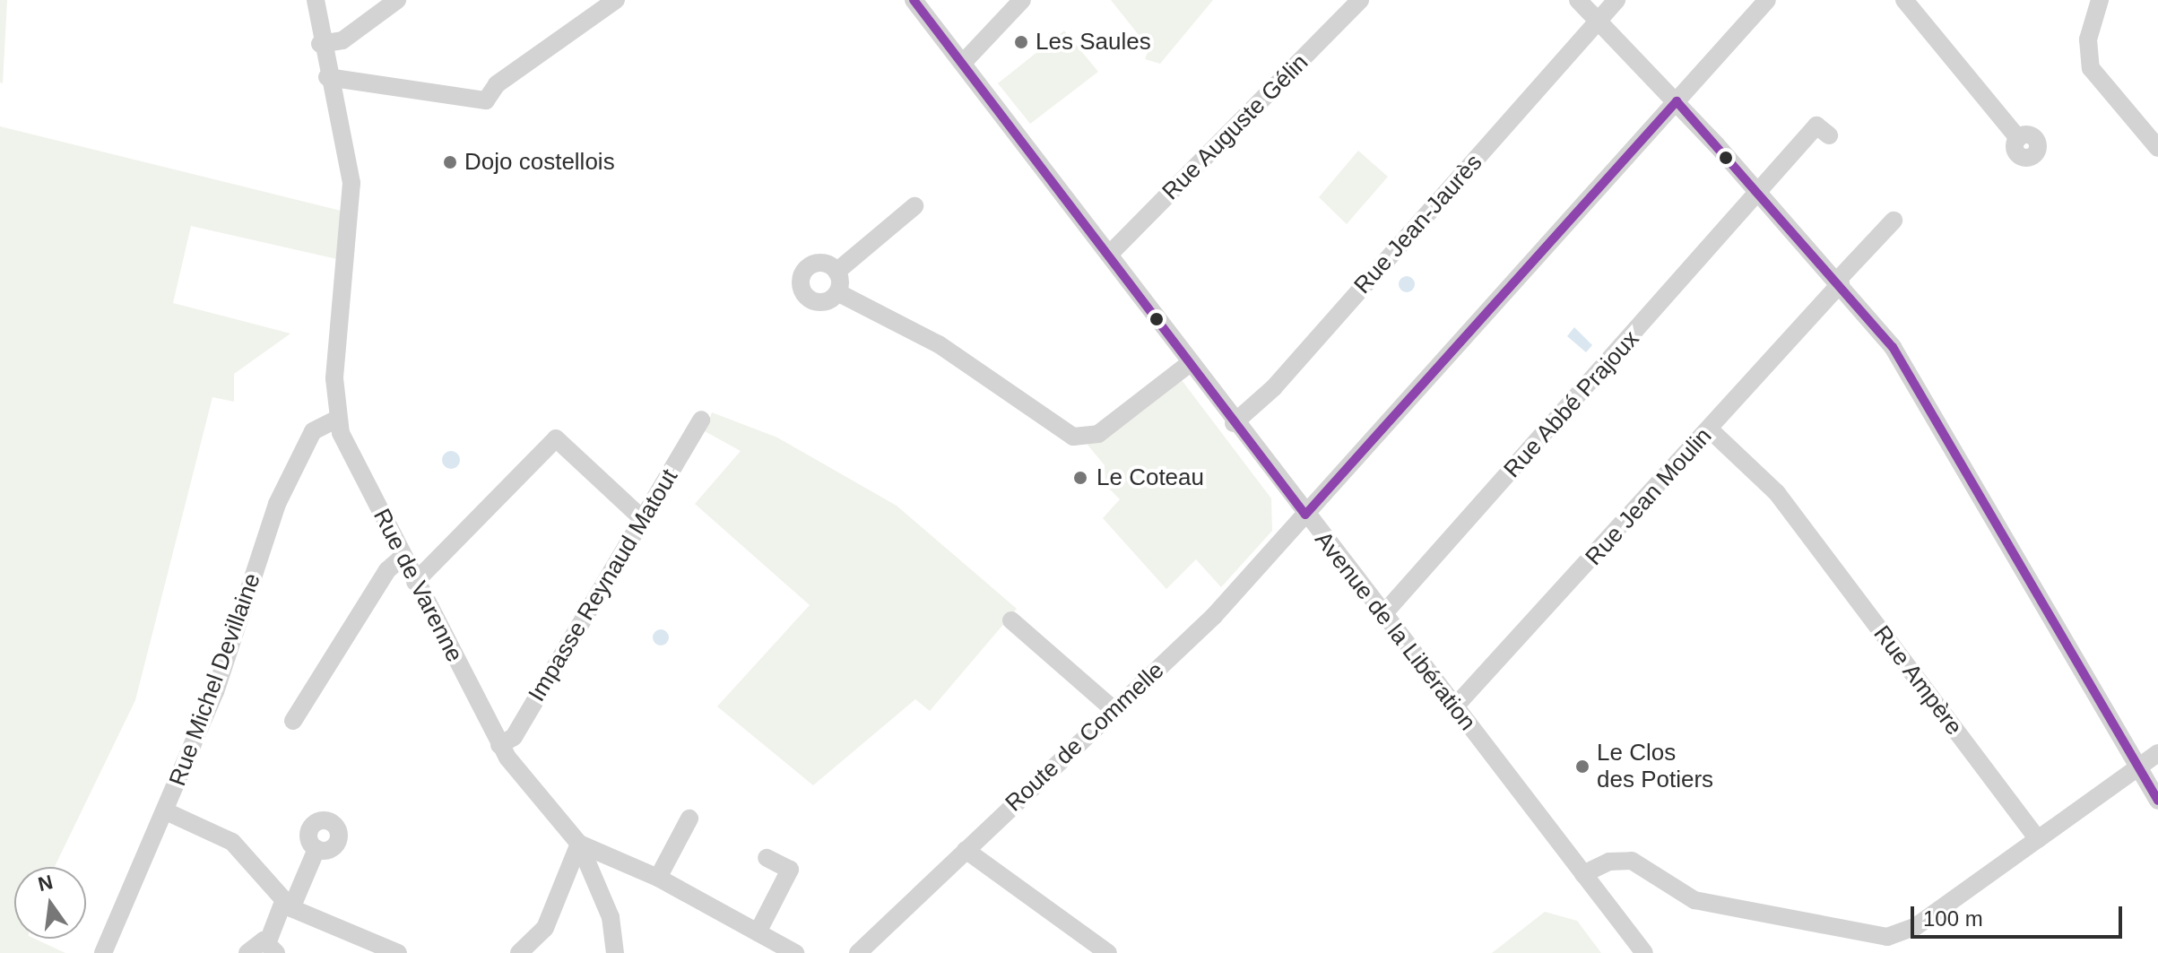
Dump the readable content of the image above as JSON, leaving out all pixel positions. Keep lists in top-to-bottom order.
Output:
{
  "streets": {
    "street": [
      "Rue Auguste Gélin",
      "Rue Jean-Jaurès",
      "Rue Abbé Prajoux",
      "Rue Jean Moulin",
      "Rue de Varenne",
      "Impasse Reynaud Matout",
      "Avenue de la Libération",
      "Rue Michel Devillaine",
      "Rue Ampère",
      "Route de Commelle"
    ]
  },
  "crossings": [
    ["Rue Auguste Gélin", "Avenue de la Libération"],
    ["Rue Jean-Jaurès", "Avenue de la Libération"],
    ["Rue Abbé Prajoux", "Avenue de la Libération"],
    ["Rue Jean Moulin", "Avenue de la Libération"],
    ["Rue Jean Moulin", "Rue Ampère"],
    ["Rue de Varenne", "Impasse Reynaud Matout"],
    ["Rue de Varenne", "Rue Michel Devillaine"],
    ["Avenue de la Libération", "Route de Commelle"]
  ],
  "places": [
    "Les Saules",
    "Dojo costellois",
    "Le Coteau",
    "Le Clos des Potiers"
  ],
  "scale_bar": "100 m",
  "north": "top"
}
